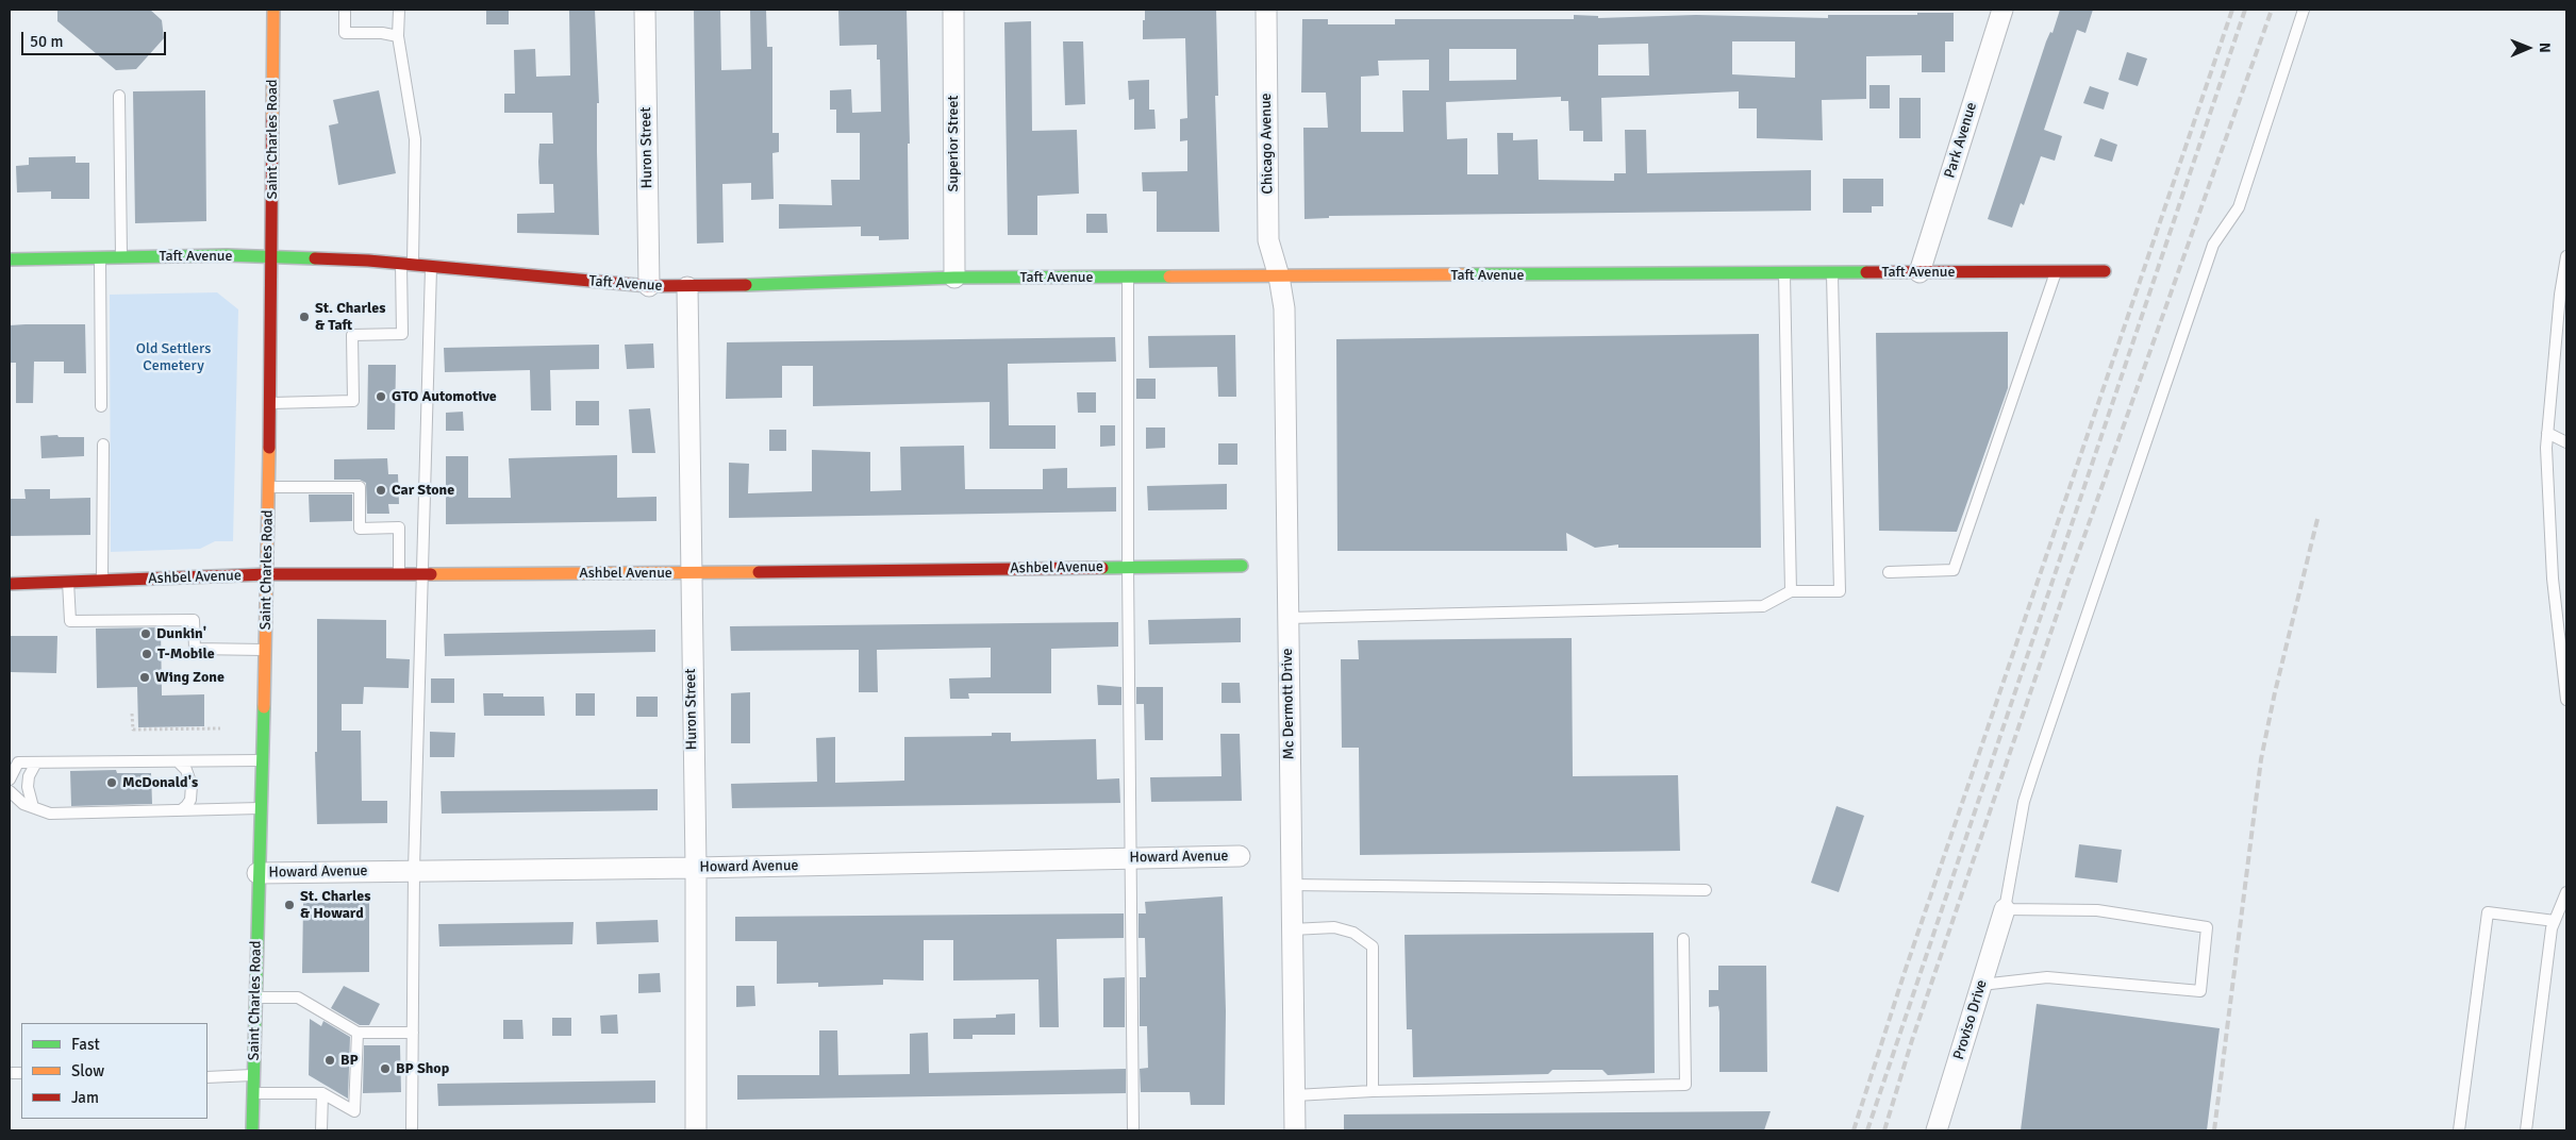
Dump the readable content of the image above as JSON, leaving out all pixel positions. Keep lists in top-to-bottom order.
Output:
{
  "streets": {
    "street": [
      "Saint Charles Road",
      "Park Avenue",
      "Superior Street",
      "Chicago Avenue",
      "Huron Street",
      "Taft Avenue",
      "Ashbel Avenue",
      "Mc Dermott Drive",
      "Howard Avenue",
      "Proviso Drive"
    ]
  },
  "crossings": [
    ["Saint Charles Road", "Taft Avenue"],
    ["Saint Charles Road", "Ashbel Avenue"],
    ["Saint Charles Road", "Howard Avenue"],
    ["Park Avenue", "Taft Avenue"],
    ["Superior Street", "Taft Avenue"],
    ["Chicago Avenue", "Taft Avenue"],
    ["Chicago Avenue", "Mc Dermott Drive"],
    ["Huron Street", "Taft Avenue"],
    ["Huron Street", "Ashbel Avenue"],
    ["Huron Street", "Howard Avenue"],
    ["Taft Avenue", "Mc Dermott Drive"]
  ],
  "parks": ["Old Settlers Cemetery"],
  "places": [
    "St. Charles & Taft",
    "GTO Automotive",
    "Car Stone",
    "Dunkin'",
    "T-Mobile",
    "Wing Zone",
    "McDonald's",
    "St. Charles & Howard",
    "BP",
    "BP Shop"
  ],
  "legend": ["Fast", "Slow", "Jam"],
  "scale_bar": "50 m",
  "north": "right"
}
